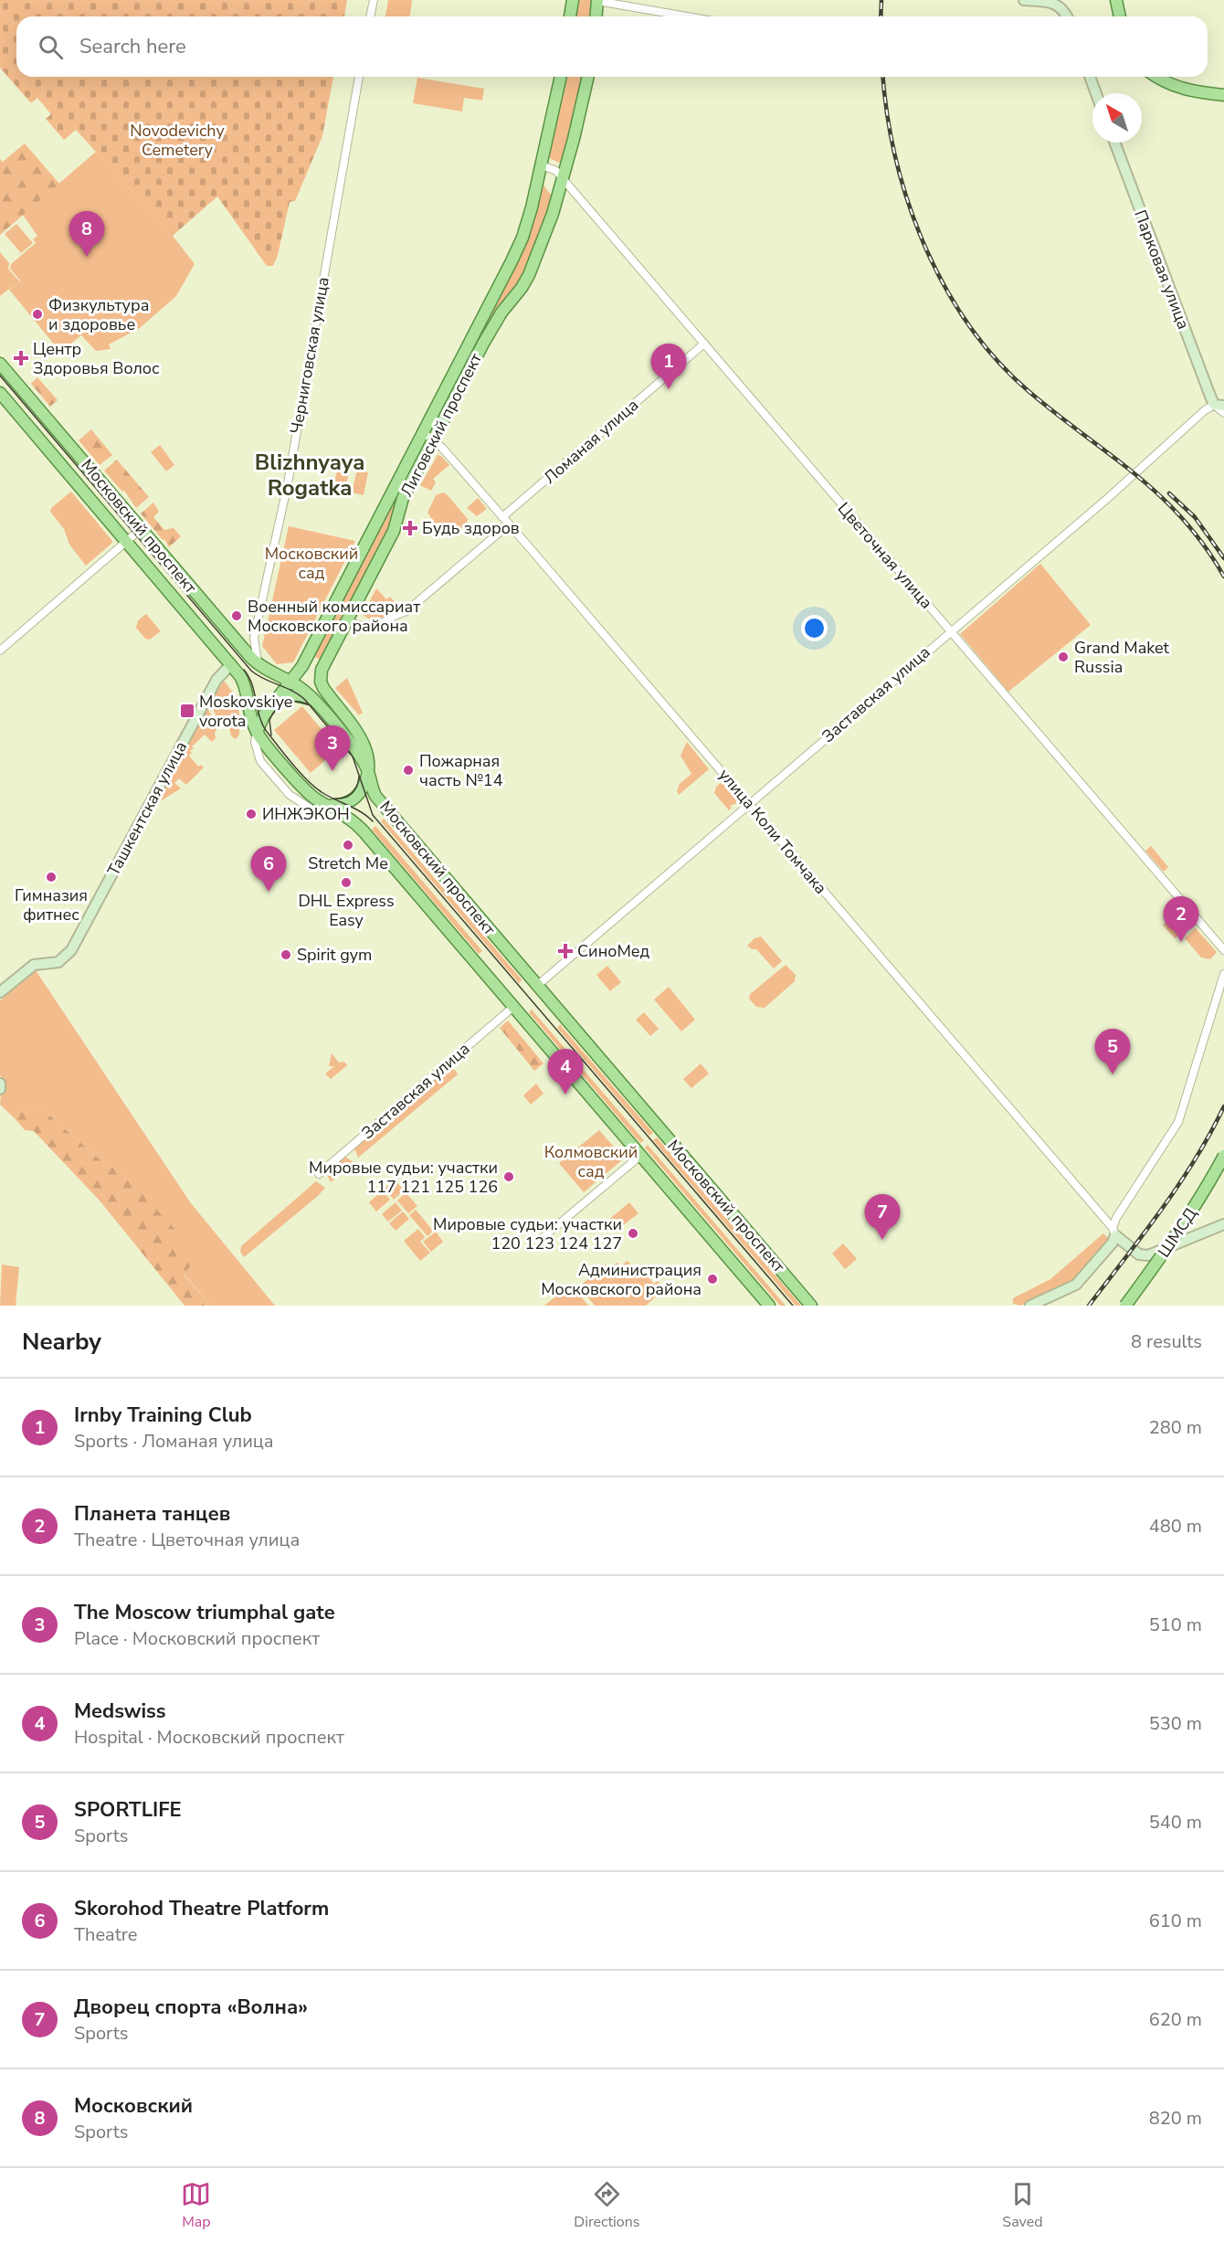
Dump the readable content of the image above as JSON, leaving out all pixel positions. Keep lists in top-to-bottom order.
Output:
{
  "streets": {
    "main road": ["Лиговский проспект", "Московский проспект", "ШМСД"],
    "street": [
      "Парковая улица",
      "Черниговская улица",
      "Ломаная улица",
      "Цветочная улица",
      "Заставская улица",
      "Ташкентская улица",
      "улица Коли Томчака"
    ]
  },
  "crossings": [
    ["Парковая улица", "Заставская улица"],
    ["Черниговская улица", "Московский проспект"],
    ["Лиговский проспект", "Московский проспект"],
    ["Лиговский проспект", "Цветочная улица"],
    ["Лиговский проспект", "улица Коли Томчака"],
    ["Ломаная улица", "Цветочная улица"],
    ["Ломаная улица", "улица Коли Томчака"],
    ["Московский проспект", "Заставская улица"],
    ["Московский проспект", "Ташкентская улица"],
    ["Цветочная улица", "Заставская улица"],
    ["Заставская улица", "улица Коли Томчака"]
  ],
  "districts": ["Blizhnyaya Rogatka"],
  "parks": ["Novodevichy Cemetery", "Московский сад", "Колмовский сад"],
  "places": {
    "other": [
      "Физкультура и здоровье",
      "Военный комиссариат Московского района",
      "Grand Maket Russia",
      "Пожарная часть №14",
      "ИНЖЭКОН",
      "Stretch Me",
      "Гимназия фитнес",
      "DHL Express Easy",
      "Spirit gym",
      "Мировые судьи: участки 117 121 125 126",
      "Мировые судьи: участки 120 123 124 127",
      "Администрация Московского района"
    ],
    "health": ["Центр Здоровья Волос", "Будь здоров", "СиноМед"],
    "transit": ["Moskovskiye vorota"]
  },
  "north": "top left",
  "page": {
    "search": "Search here",
    "pins": [
      "8",
      "1",
      "3",
      "6",
      "2",
      "5",
      "4",
      "7"
    ],
    "heading": ["Nearby", "8 results"],
    "list": [
      {
        "mark": "1",
        "name": "Irnby Training Club",
        "note": "Sports · Ломаная улица",
        "value": "280 m"
      },
      {
        "mark": "2",
        "name": "Планета танцев",
        "note": "Theatre · Цветочная улица",
        "value": "480 m"
      },
      {
        "mark": "3",
        "name": "The Moscow triumphal gate",
        "note": "Place · Московский проспект",
        "value": "510 m"
      },
      {
        "mark": "4",
        "name": "Medswiss",
        "note": "Hospital · Московский проспект",
        "value": "530 m"
      },
      {
        "mark": "5",
        "name": "SPORTLIFE",
        "note": "Sports",
        "value": "540 m"
      },
      {
        "mark": "6",
        "name": "Skorohod Theatre Platform",
        "note": "Theatre",
        "value": "610 m"
      },
      {
        "mark": "7",
        "name": "Дворец спорта «Волна»",
        "note": "Sports",
        "value": "620 m"
      },
      {
        "mark": "8",
        "name": "Московский",
        "note": "Sports",
        "value": "820 m"
      }
    ],
    "nav": ["Map", "Directions", "Saved"]
  }
}
